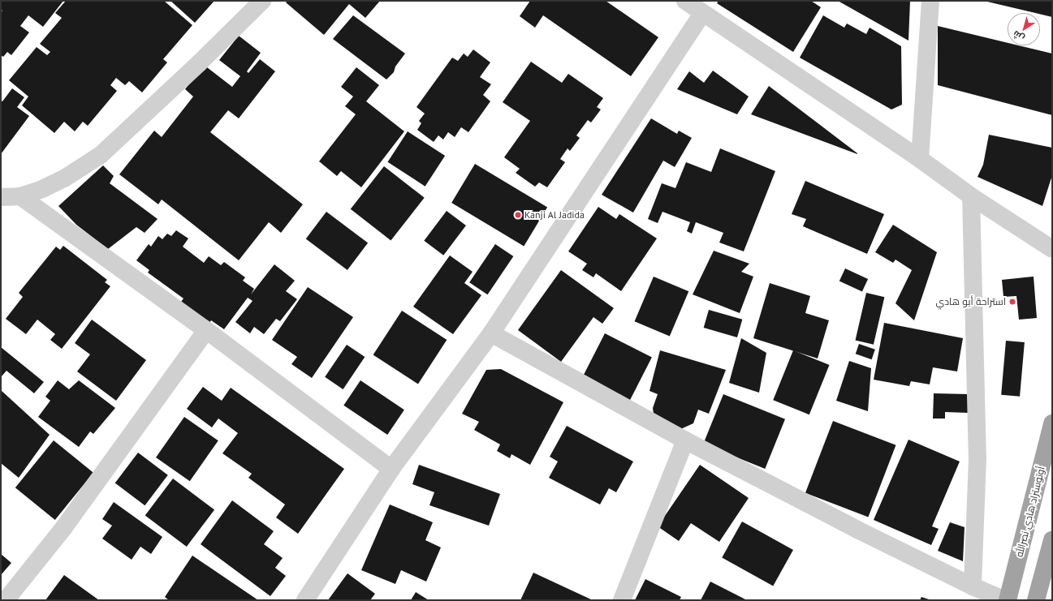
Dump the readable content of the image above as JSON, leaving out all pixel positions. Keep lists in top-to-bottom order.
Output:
{
  "streets": {
    "highway": ["أوتوستراد هادي نصرالله"]
  },
  "places": ["Kanji Al Jadida", "استراحة أبو هادي"],
  "north": "bottom left"
}
